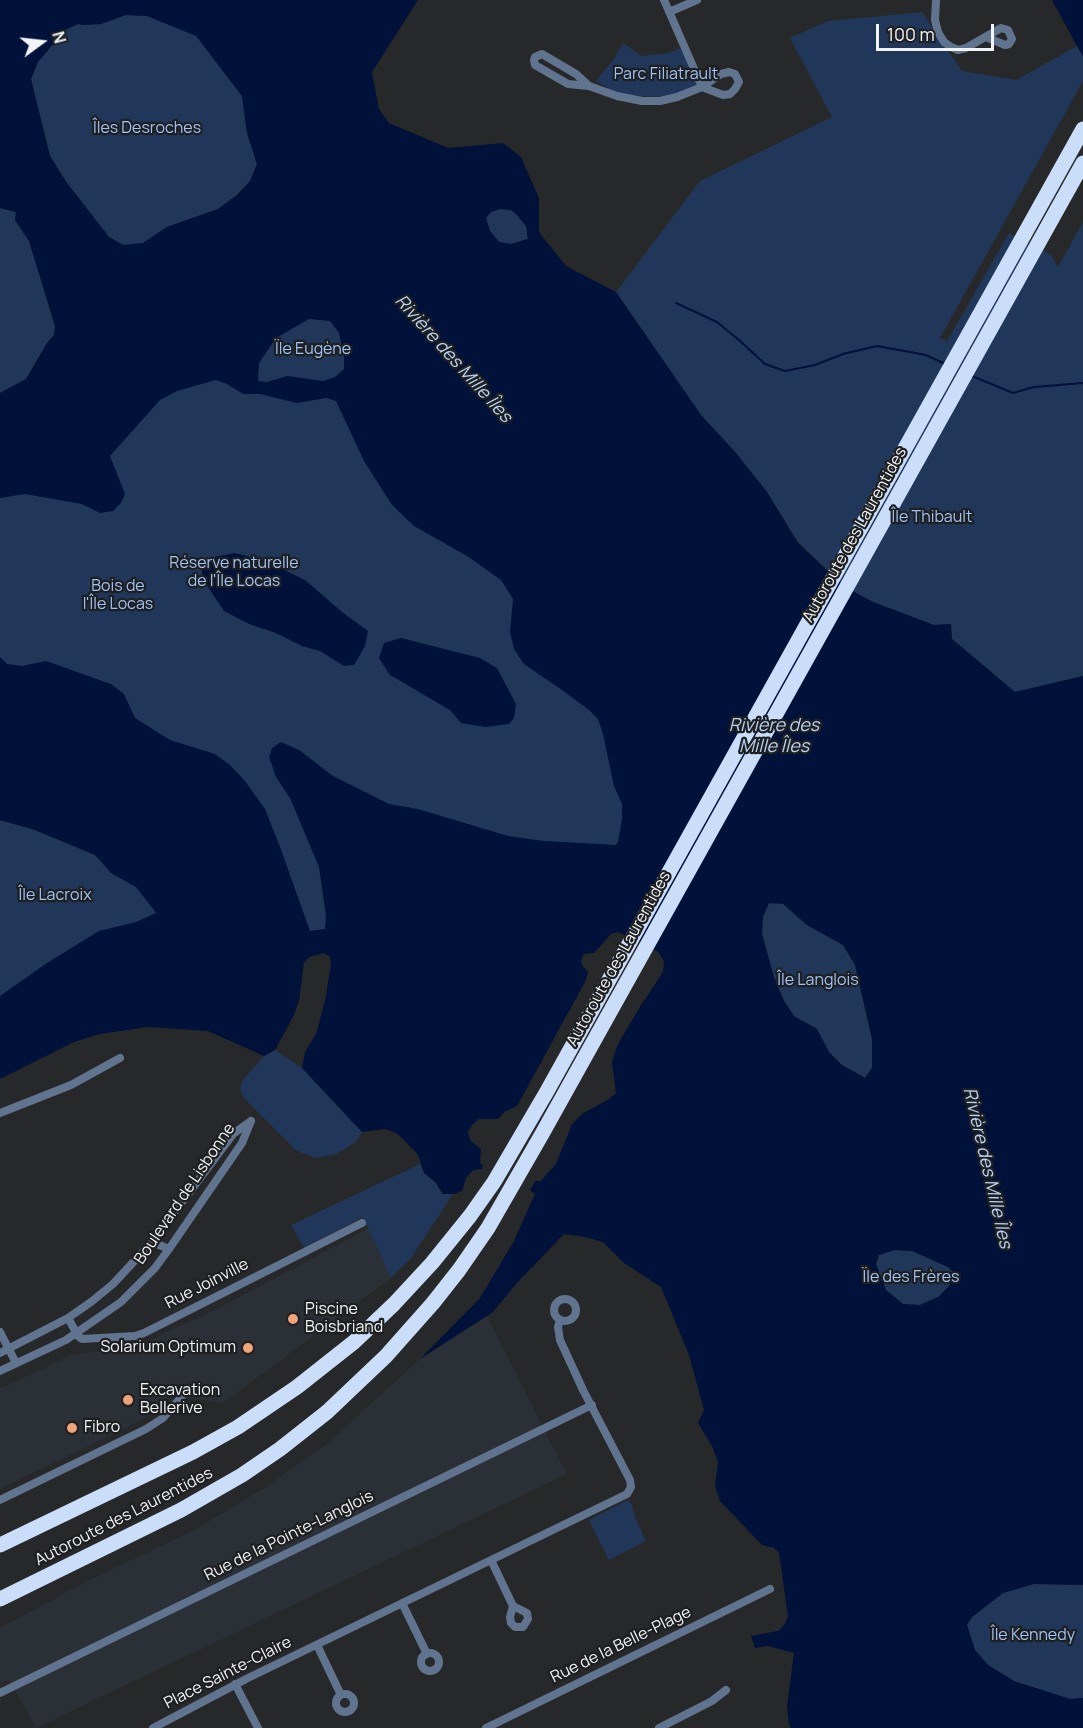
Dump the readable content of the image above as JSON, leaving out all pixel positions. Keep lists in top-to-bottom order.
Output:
{
  "streets": {
    "highway": ["Autoroute des Laurentides"],
    "street": [
      "Boulevard de Lisbonne",
      "Rue Joinville",
      "Rue de la Pointe-Langlois",
      "Rue de la Belle-Plage",
      "Place Sainte-Claire"
    ]
  },
  "crossings": [
    ["Boulevard de Lisbonne", "Rue Joinville"],
    ["Rue de la Pointe-Langlois", "Place Sainte-Claire"]
  ],
  "water": ["Rivière des Mille Îles"],
  "parks": [
    "Parc Filiatrault",
    "Îles Desroches",
    "Ïle Eugène",
    "Île Thibault",
    "Réserve naturelle de l'Île Locas",
    "Bois de l'Île Locas",
    "Île Lacroix",
    "Île Langlois",
    "Ïle des Frères",
    "Île Kennedy"
  ],
  "places": [
    "Piscine Boisbriand",
    "Solarium Optimum",
    "Excavation Bellerive",
    "Fibro"
  ],
  "scale_bar": "100 m",
  "north": "right"
}
